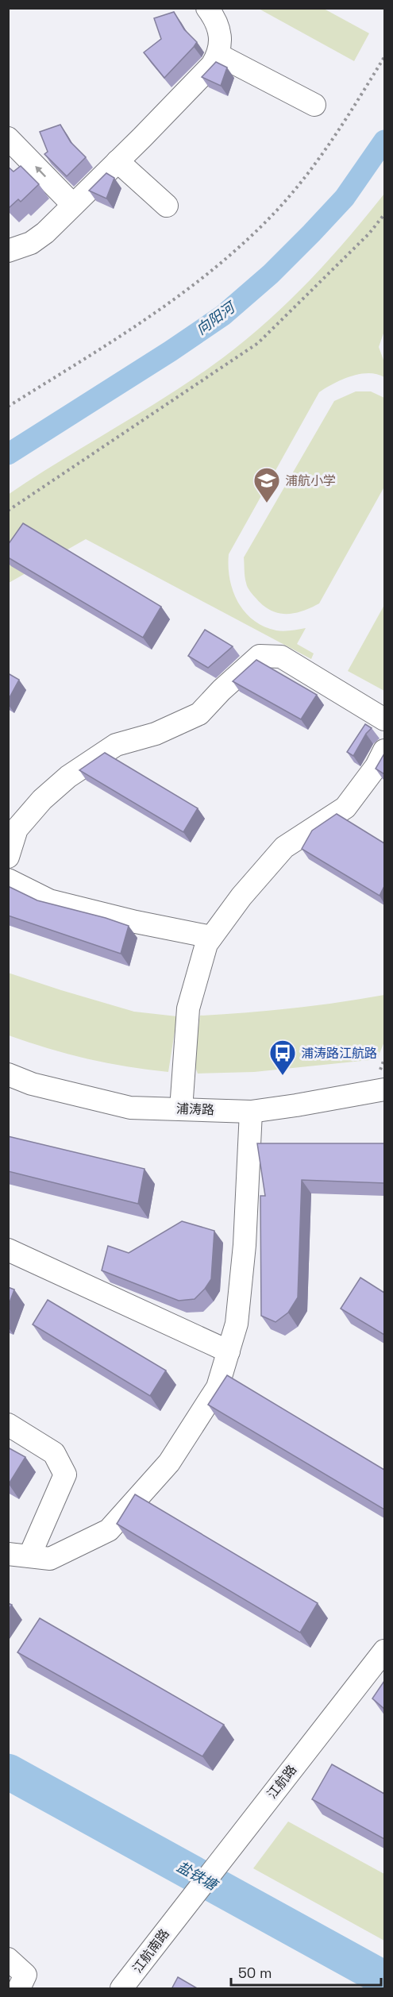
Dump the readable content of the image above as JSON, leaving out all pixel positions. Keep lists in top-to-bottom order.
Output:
{
  "streets": {
    "street": ["浦涛路", "江航路", "江航南路"]
  },
  "crossings": [
    ["江航路", "江航南路"]
  ],
  "water": ["向阳河", "盐铁塘"],
  "places": {
    "school or university": ["浦航小学"],
    "bus stop": ["浦涛路江航路"]
  },
  "scale_bar": "50 m"
}
